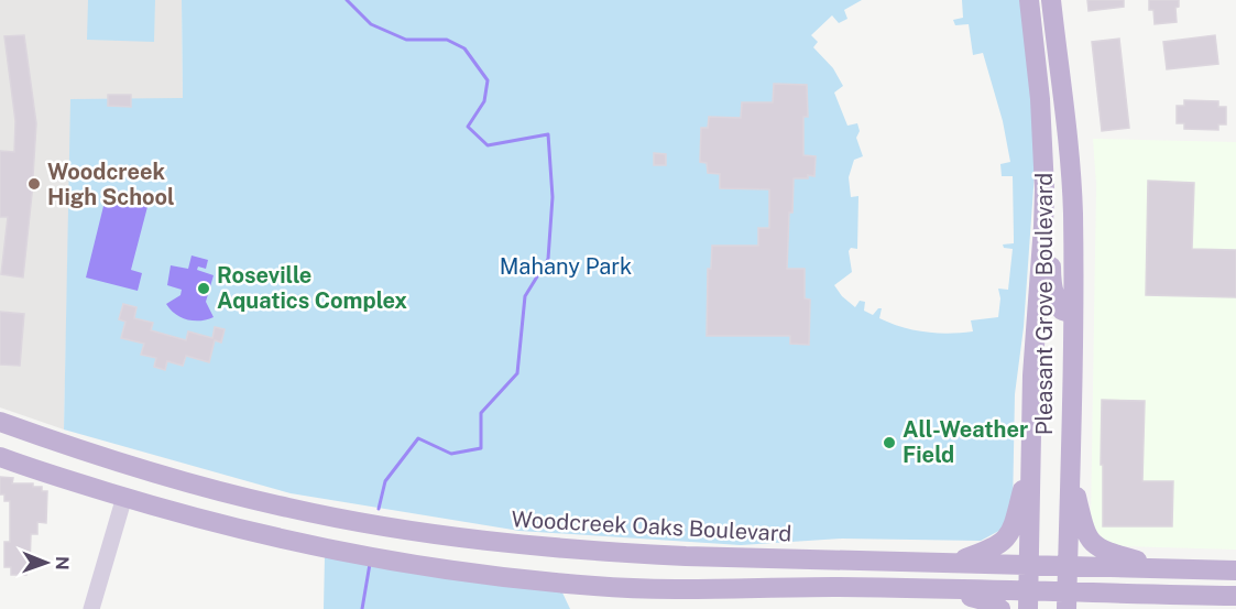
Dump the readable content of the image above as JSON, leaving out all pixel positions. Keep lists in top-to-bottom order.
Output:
{
  "streets": {
    "main road": ["Pleasant Grove Boulevard", "Woodcreek Oaks Boulevard"]
  },
  "crossings": [
    ["Pleasant Grove Boulevard", "Woodcreek Oaks Boulevard"]
  ],
  "parks": ["Mahany Park"],
  "places": ["Woodcreek High School", "Roseville Aquatics Complex", "All-Weather Field"],
  "north": "right"
}
